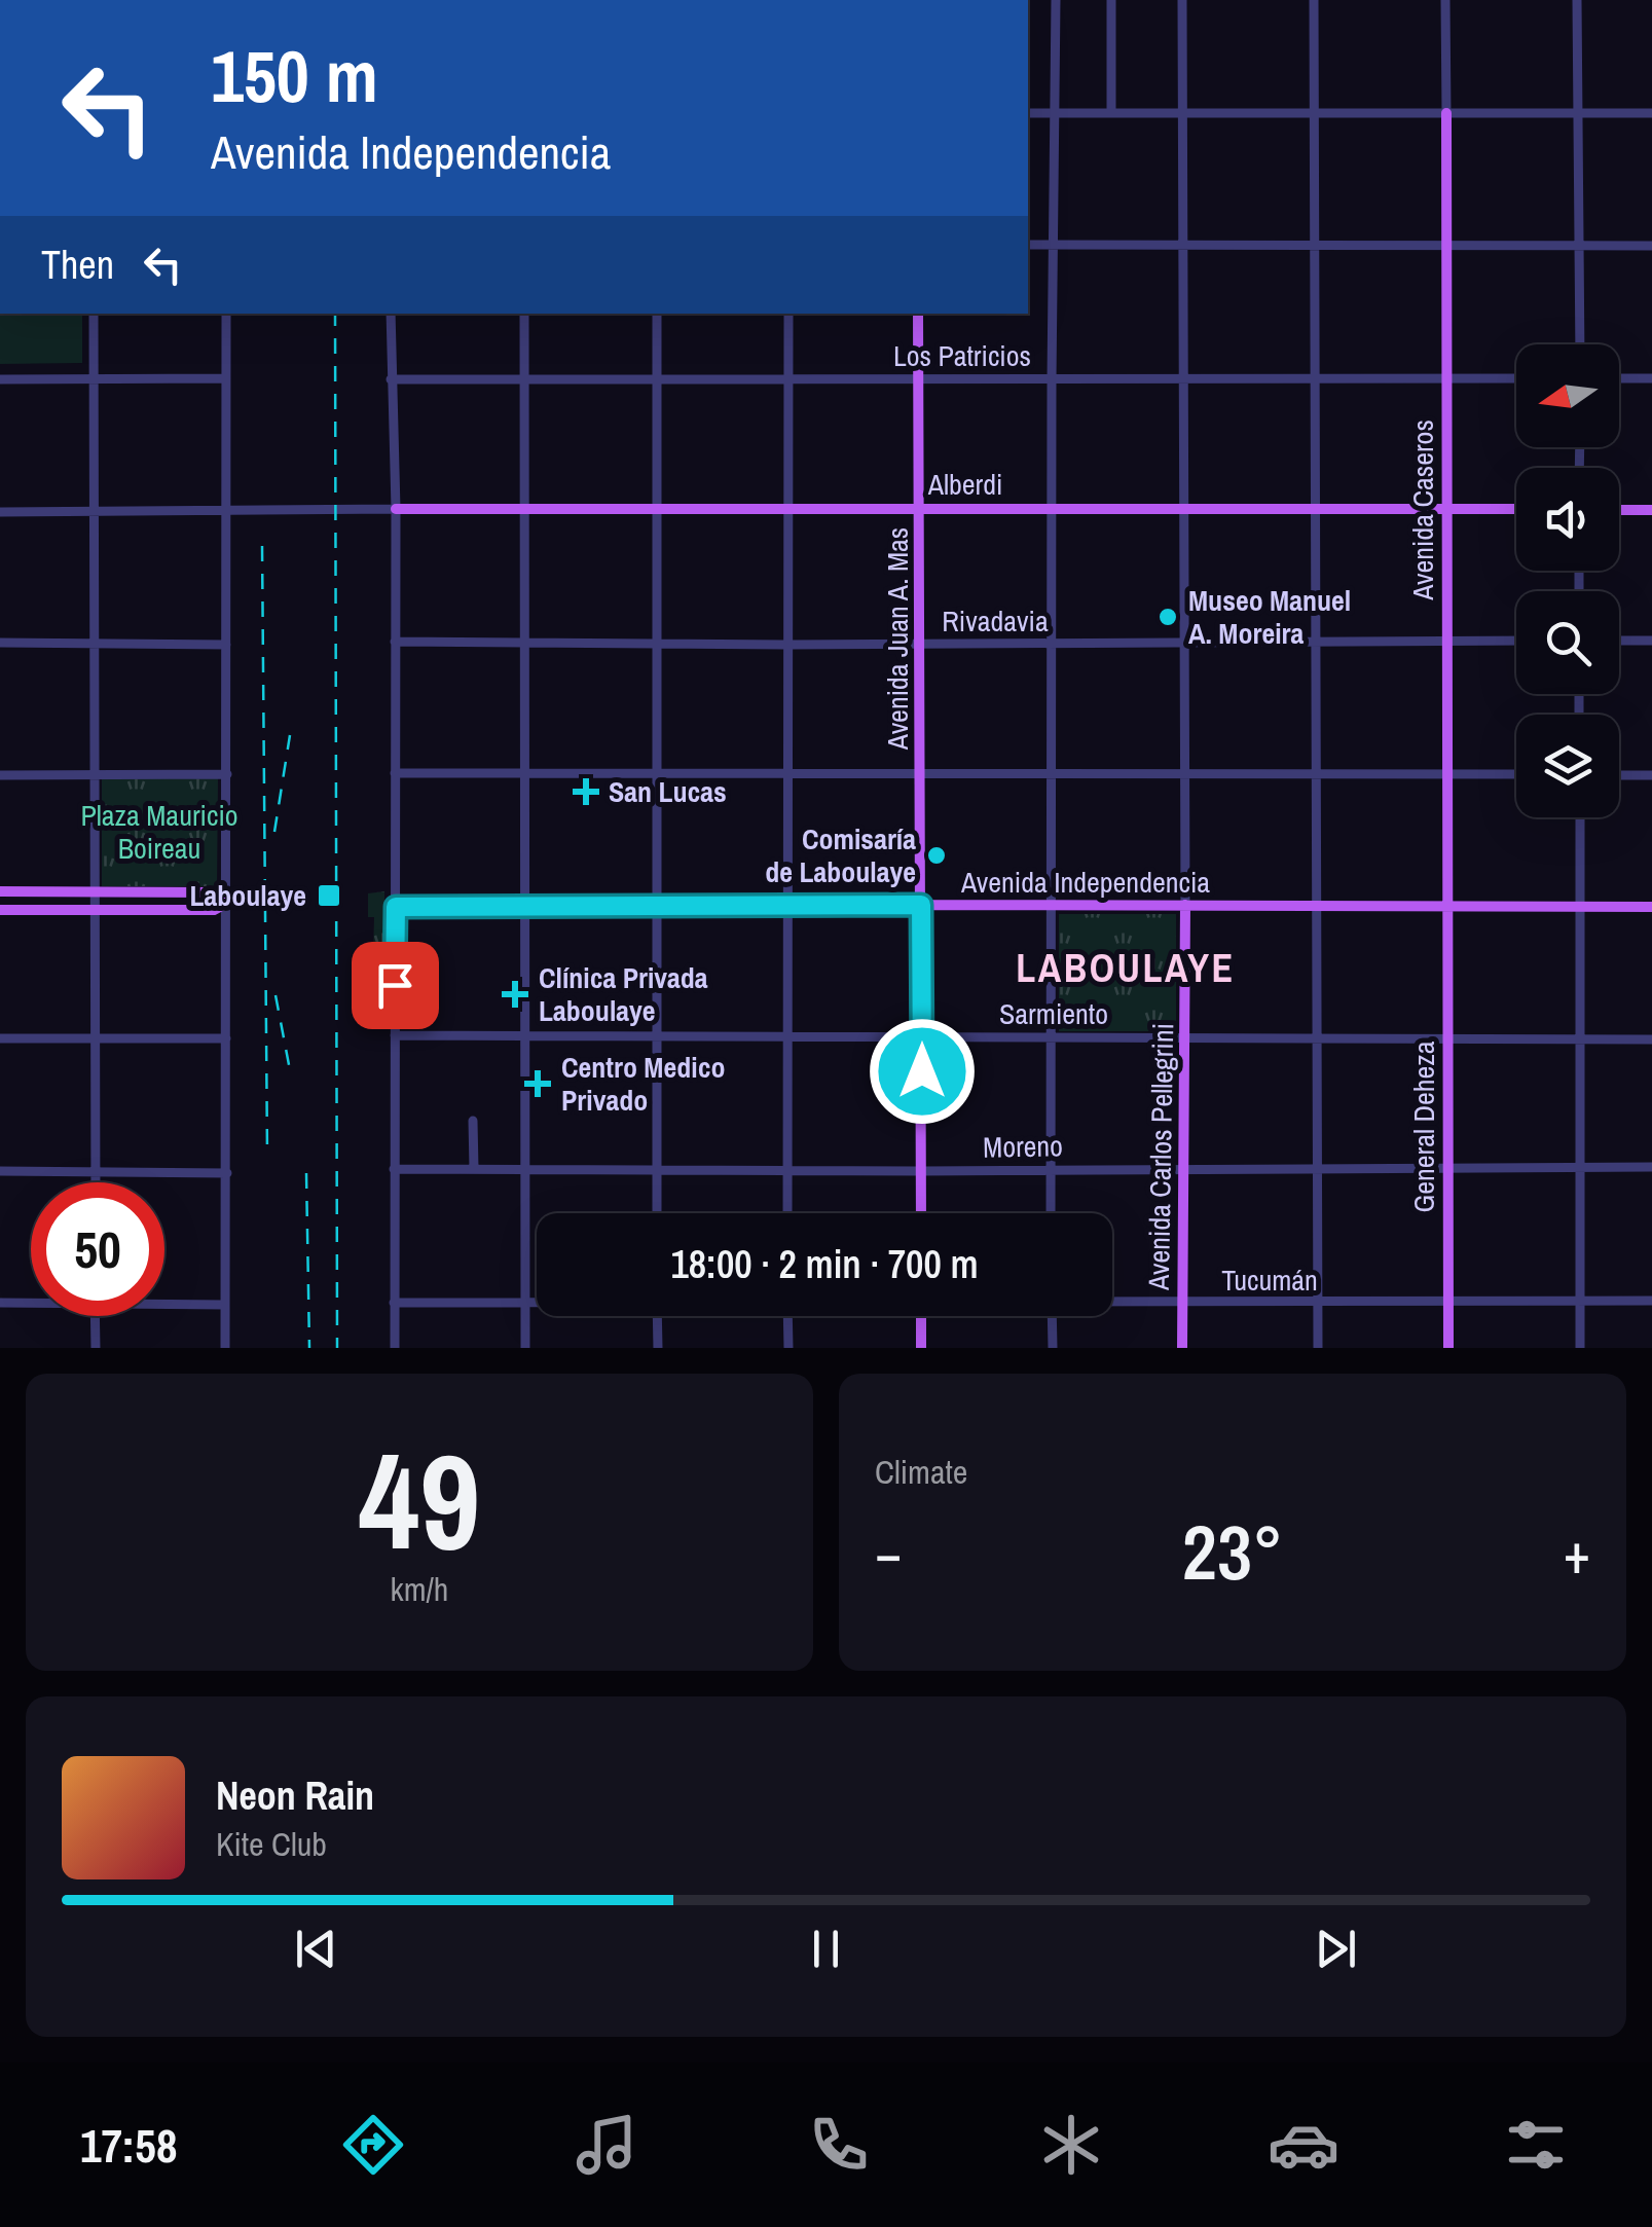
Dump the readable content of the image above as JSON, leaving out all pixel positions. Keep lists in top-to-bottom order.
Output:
{
  "streets": {
    "main road": [
      "Alberdi",
      "Avenida Caseros",
      "Avenida Juan A. Mas",
      "Avenida Independencia",
      "General Deheza",
      "Avenida Carlos Pellegrini"
    ],
    "street": [
      "Los Patricios",
      "Rivadavia",
      "Sarmiento",
      "Moreno",
      "Tucumán"
    ]
  },
  "crossings": [
    ["Los Patricios", "Avenida Caseros"],
    ["Los Patricios", "Avenida Juan A. Mas"],
    ["Alberdi", "Avenida Caseros"],
    ["Alberdi", "Avenida Juan A. Mas"],
    ["Avenida Caseros", "Rivadavia"],
    ["Avenida Caseros", "Avenida Independencia"],
    ["Avenida Caseros", "General Deheza"],
    ["Rivadavia", "Avenida Juan A. Mas"],
    ["Avenida Juan A. Mas", "Avenida Independencia"],
    ["Avenida Juan A. Mas", "Sarmiento"],
    ["Avenida Juan A. Mas", "Moreno"],
    ["Avenida Independencia", "General Deheza"],
    ["Avenida Independencia", "Avenida Carlos Pellegrini"],
    ["Sarmiento", "General Deheza"],
    ["Sarmiento", "Avenida Carlos Pellegrini"],
    ["General Deheza", "Moreno"],
    ["General Deheza", "Tucumán"],
    ["Moreno", "Avenida Carlos Pellegrini"],
    ["Avenida Carlos Pellegrini", "Tucumán"]
  ],
  "districts": ["LABOULAYE"],
  "parks": ["Plaza Mauricio Boireau"],
  "places": {
    "other": ["Museo Manuel A. Moreira", "Comisaría de Laboulaye"],
    "health": ["San Lucas", "Clínica Privada Laboulaye", "Centro Medico Privado"],
    "transit": ["Laboulaye"]
  },
  "north": "left",
  "page": {
    "turn": ["150 m", "Avenida Independencia"],
    "then": "Then",
    "limit": "50",
    "trip": "18:00 · 2 min · 700 m",
    "tile": [
      ["49", "km/h"],
      "Climate"
    ],
    "heat": ["−", "23°", "+"],
    "song": ["Neon Rain", "Kite Club"],
    "tabs": "17:58"
  }
}
